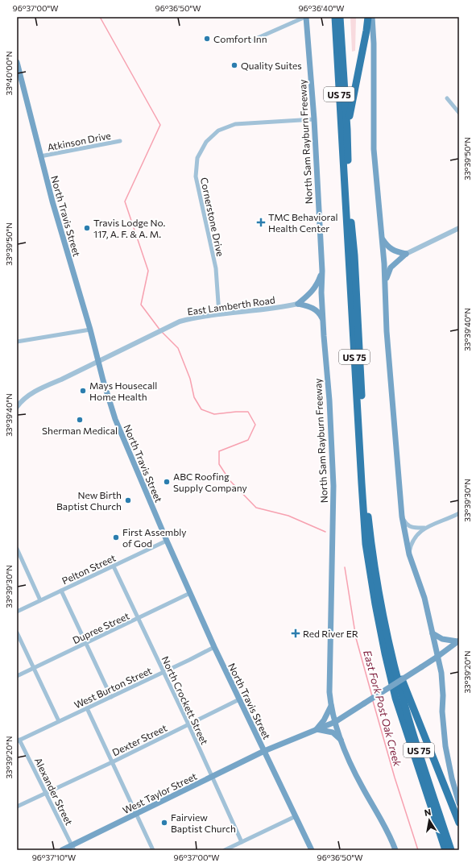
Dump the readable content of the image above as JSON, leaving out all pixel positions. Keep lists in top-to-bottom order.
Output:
{
  "streets": {
    "highway": ["US 75"],
    "main road": ["North Sam Rayburn Freeway", "North Travis Street", "West Taylor Street"],
    "street": [
      "Atkinson Drive",
      "Cornerstone Drive",
      "East Lamberth Road",
      "Pelton Street",
      "Dupree Street",
      "West Burton Street",
      "North Crockett Street",
      "Dexter Street",
      "Alexander Street"
    ]
  },
  "crossings": [
    ["Atkinson Drive", "North Travis Street"],
    ["North Sam Rayburn Freeway", "Cornerstone Drive"],
    ["North Sam Rayburn Freeway", "West Taylor Street"],
    ["North Travis Street", "East Lamberth Road"],
    ["North Travis Street", "Pelton Street"],
    ["North Travis Street", "Dupree Street"],
    ["North Travis Street", "West Burton Street"],
    ["North Travis Street", "Dexter Street"],
    ["North Travis Street", "West Taylor Street"],
    ["Cornerstone Drive", "East Lamberth Road"],
    ["Pelton Street", "North Crockett Street"],
    ["Dupree Street", "North Crockett Street"],
    ["West Burton Street", "North Crockett Street"],
    ["West Burton Street", "Alexander Street"],
    ["North Crockett Street", "Dexter Street"],
    ["North Crockett Street", "West Taylor Street"],
    ["Dexter Street", "Alexander Street"],
    ["Alexander Street", "West Taylor Street"]
  ],
  "water": ["East Fork Post Oak Creek"],
  "places": {
    "other": [
      "Comfort Inn",
      "Quality Suites",
      "Travis Lodge No. 117, A. F. & A. M.",
      "Mays Housecall Home Health",
      "Sherman Medical",
      "ABC Roofing Supply Company",
      "New Birth Baptist Church",
      "First Assembly of God",
      "Fairview Baptist Church"
    ],
    "health": ["TMC Behavioral Health Center", "Red River ER"]
  },
  "north": "top",
  "coordinates": [
    "96°37'00\"W",
    "96°36'50\"W",
    "96°36'40\"W",
    "33°40'00\"N",
    "33°39'50\"N",
    "33°39'40\"N",
    "33°39'30\"N",
    "33°39'20\"N",
    "96°37'10\"W"
  ]
}
